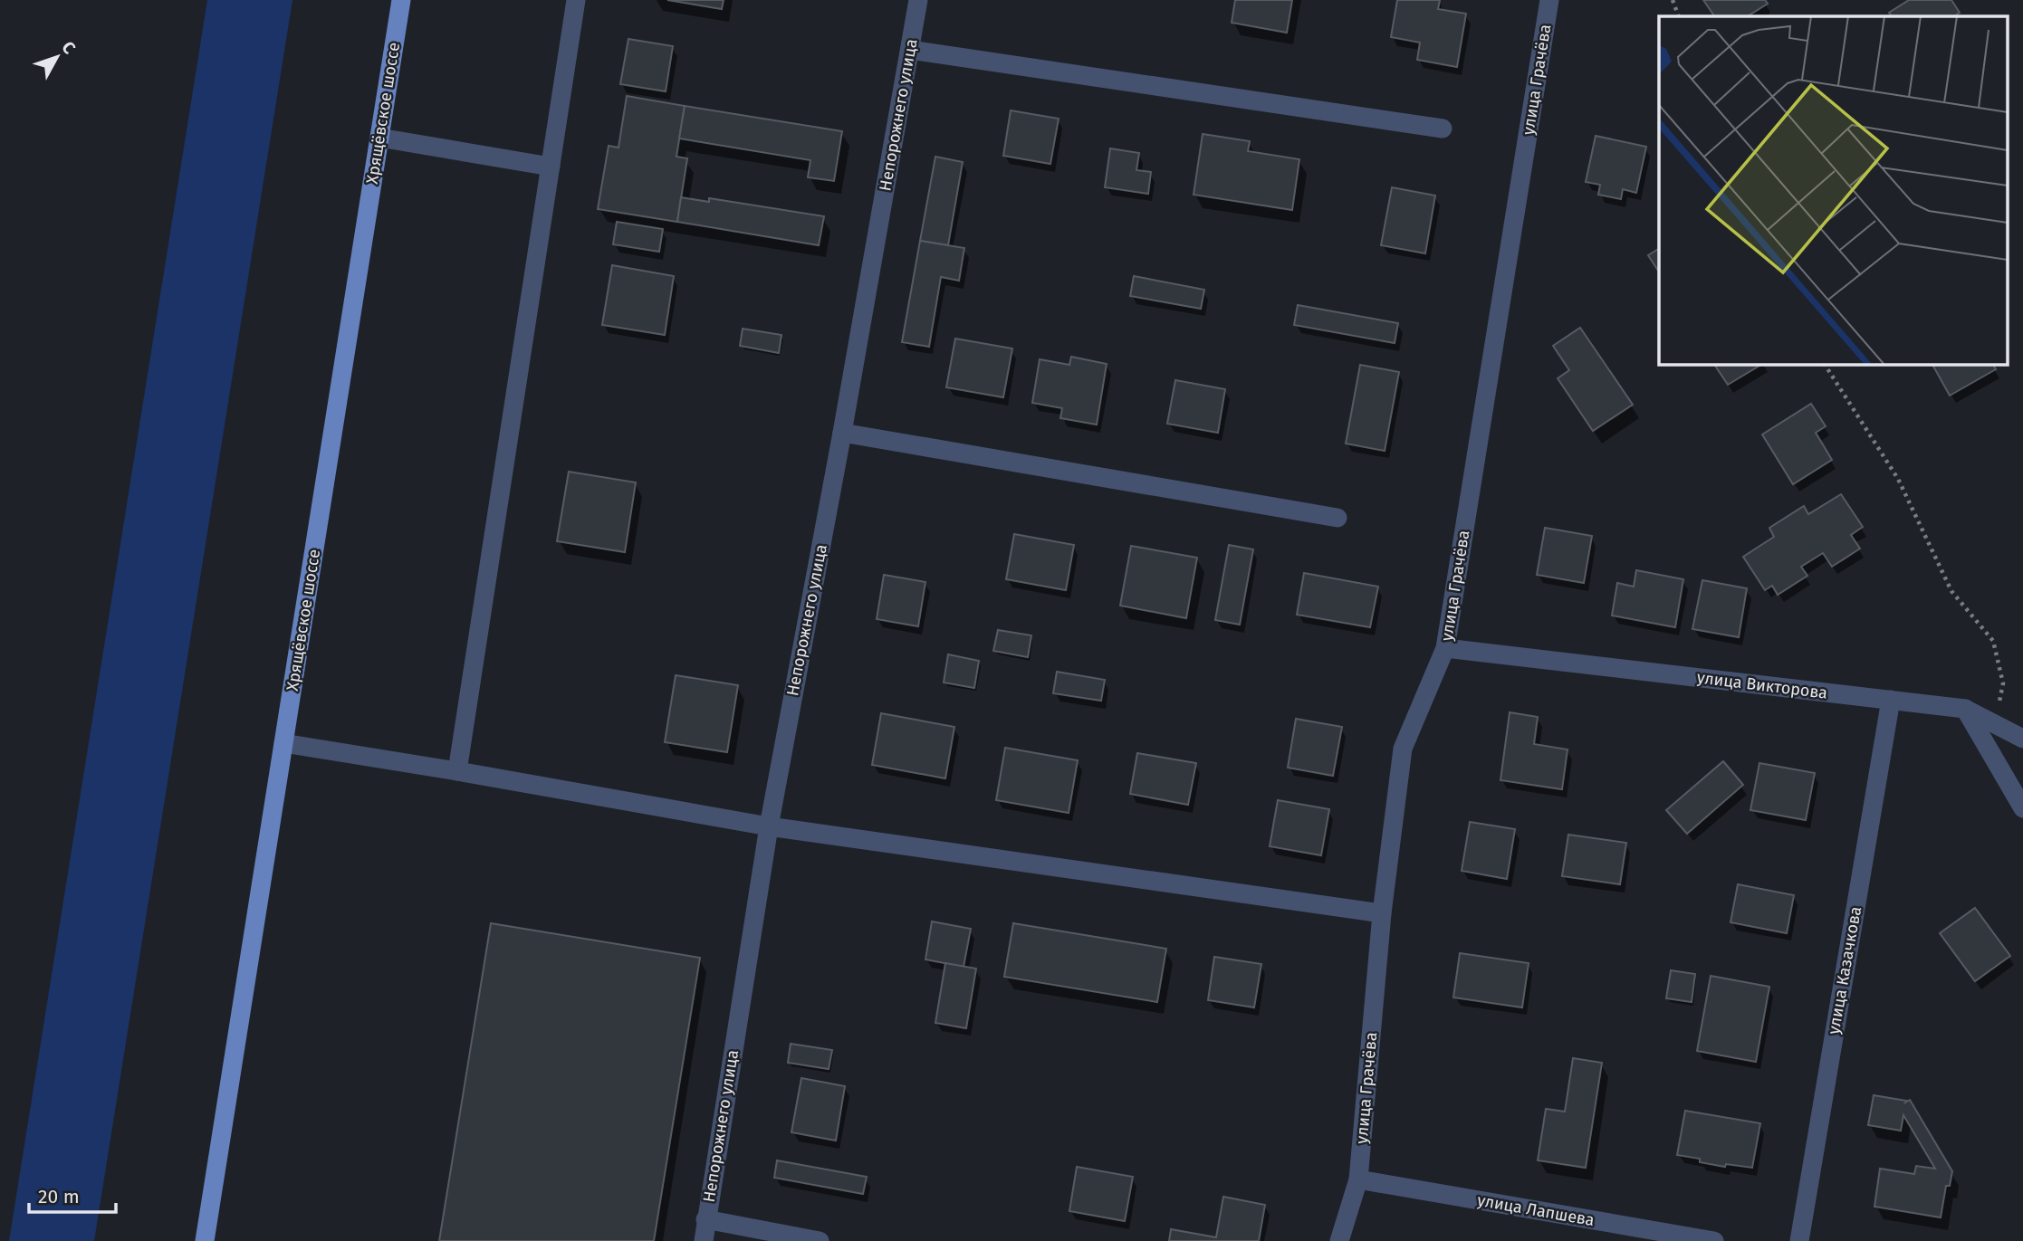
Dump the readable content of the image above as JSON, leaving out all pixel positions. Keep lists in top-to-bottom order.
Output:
{
  "streets": {
    "main road": ["Хрящёвское шоссе"],
    "street": [
      "улица Грачёва",
      "Непорожнего улица",
      "улица Викторова",
      "улица Казачкова",
      "улица Лапшева"
    ]
  },
  "crossings": [
    ["улица Грачёва", "улица Викторова"],
    ["улица Грачёва", "улица Лапшева"],
    ["улица Викторова", "улица Казачкова"]
  ],
  "scale_bar": "20 m",
  "north": "top right"
}
